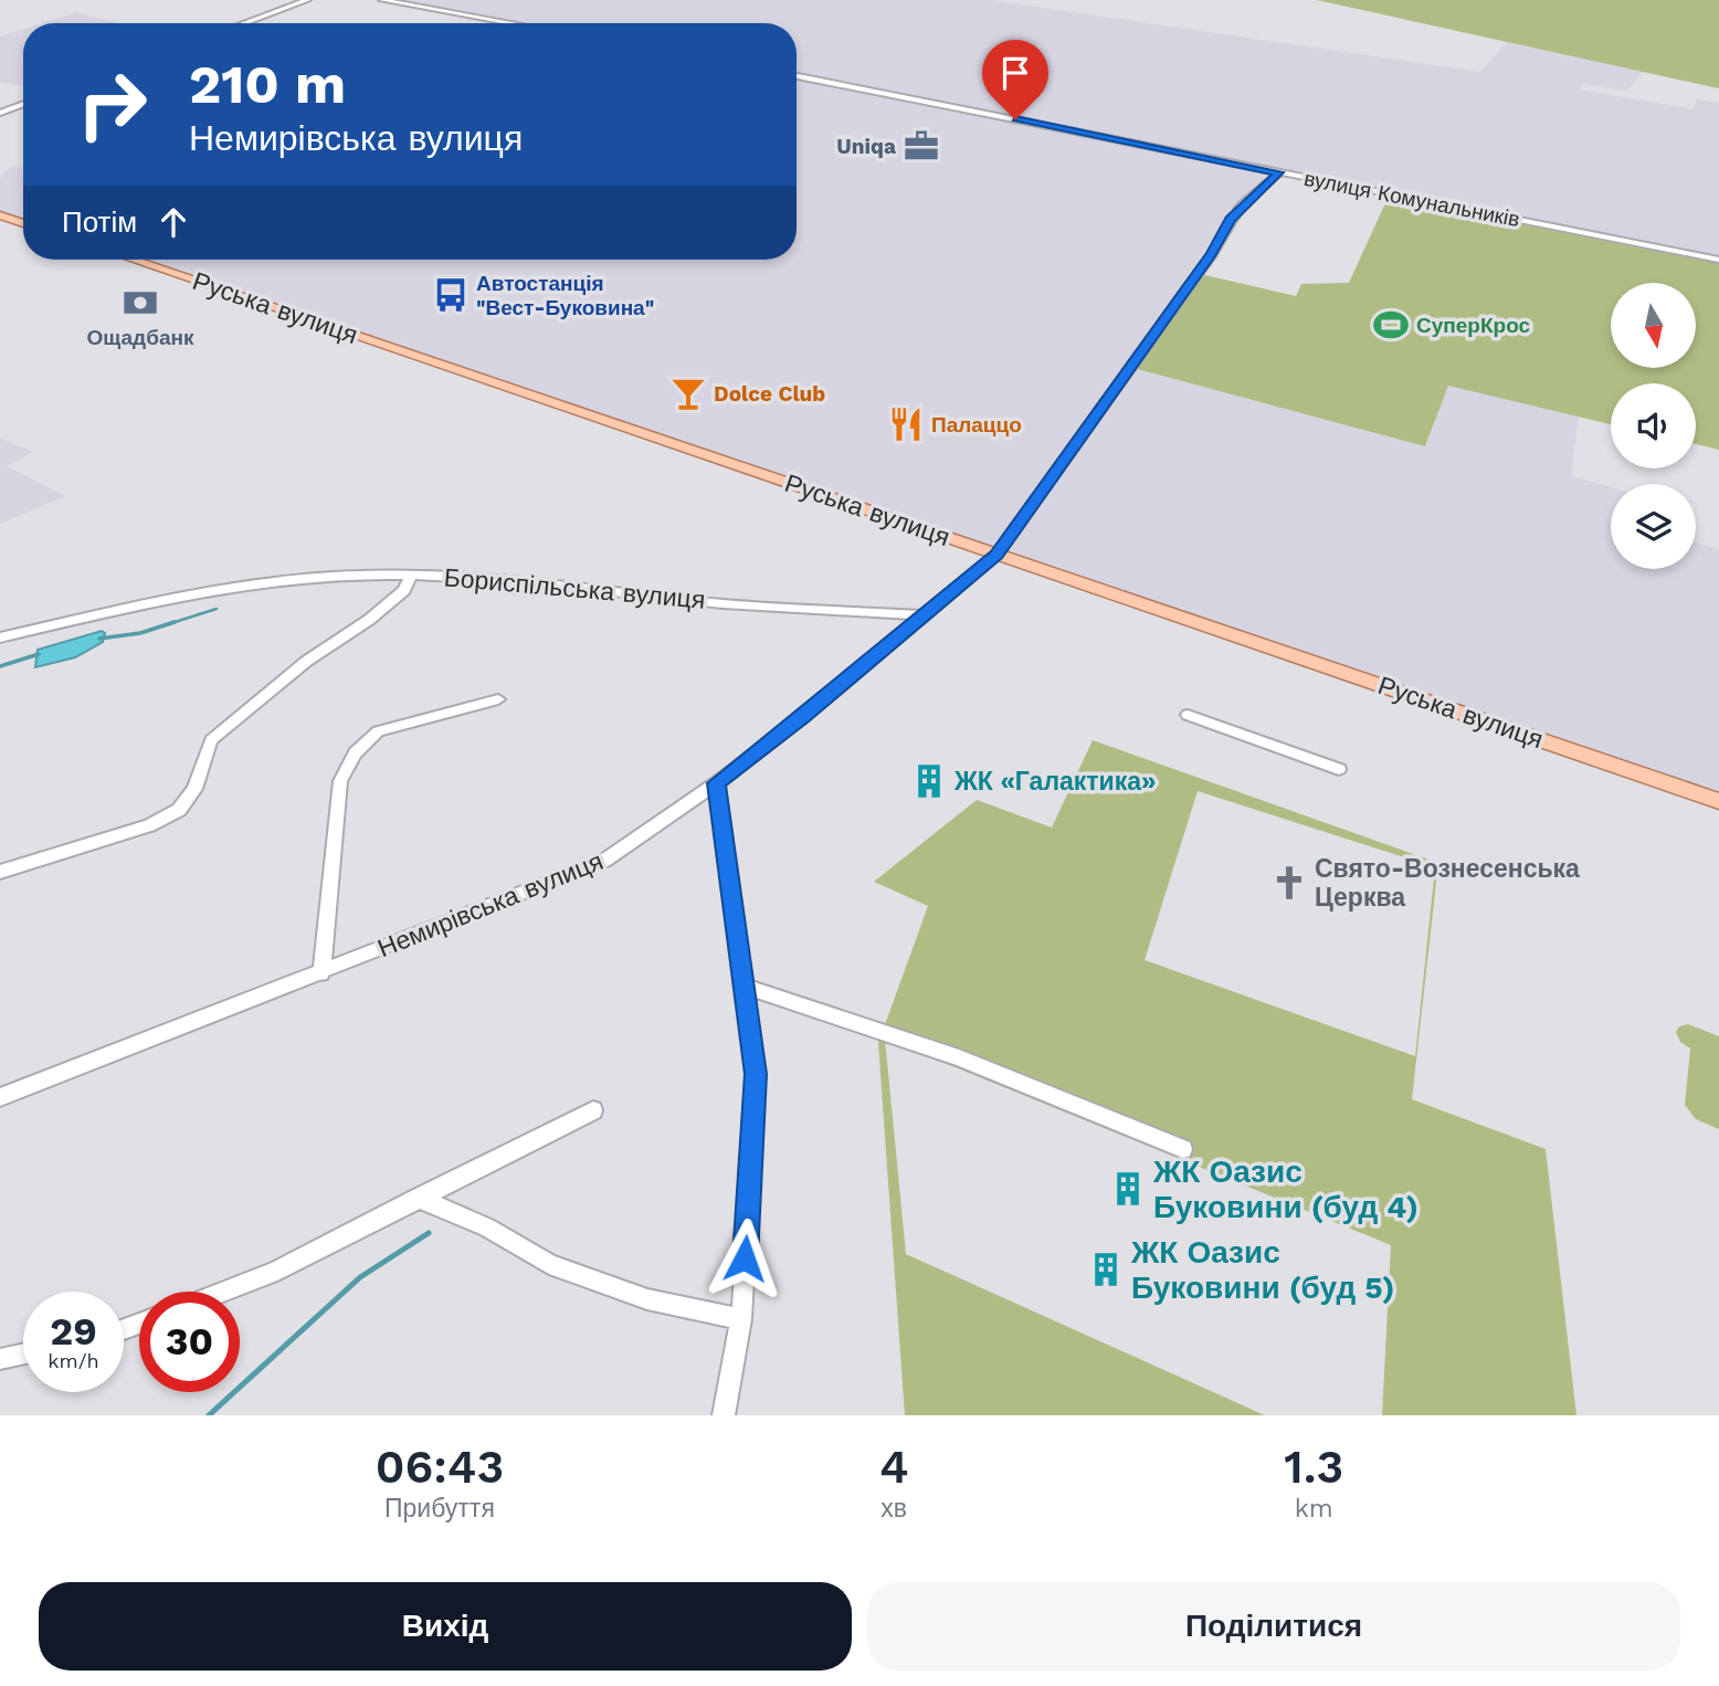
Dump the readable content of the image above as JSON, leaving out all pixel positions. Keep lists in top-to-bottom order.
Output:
{
  "streets": {
    "main road": ["Руська вулиця"],
    "street": ["вулиця Комунальників", "Бориспільська вулиця", "Немирівська вулиця"]
  },
  "crossings": [
    ["вулиця Комунальників", "Немирівська вулиця"],
    ["Руська вулиця", "Немирівська вулиця"],
    ["Бориспільська вулиця", "Немирівська вулиця"]
  ],
  "places": {
    "office": ["Uniqa"],
    "bus stop": ["Автостанція \"Вест-Буковина\""],
    "bank": ["Ощадбанк"],
    "sports": ["СуперКрос"],
    "bar": ["Dolce Club"],
    "restaurant": ["Палаццо"],
    "building": ["ЖК «Галактика»", "ЖК Оазис Буковини (буд 4)", "ЖК Оазис Буковини (буд 5)"],
    "church": ["Свято-Вознесенська Церква"]
  },
  "north": "bottom",
  "page": {
    "turn": ["210 m", "Немирівська вулиця"],
    "then": "Потім",
    "speed": "29 km/h",
    "limit": "30",
    "eta": [
      "06:43",
      "Прибуття",
      "4",
      "хв",
      "1.3",
      "km"
    ],
    "buttons": ["Вихід", "Поділитися"]
  }
}
